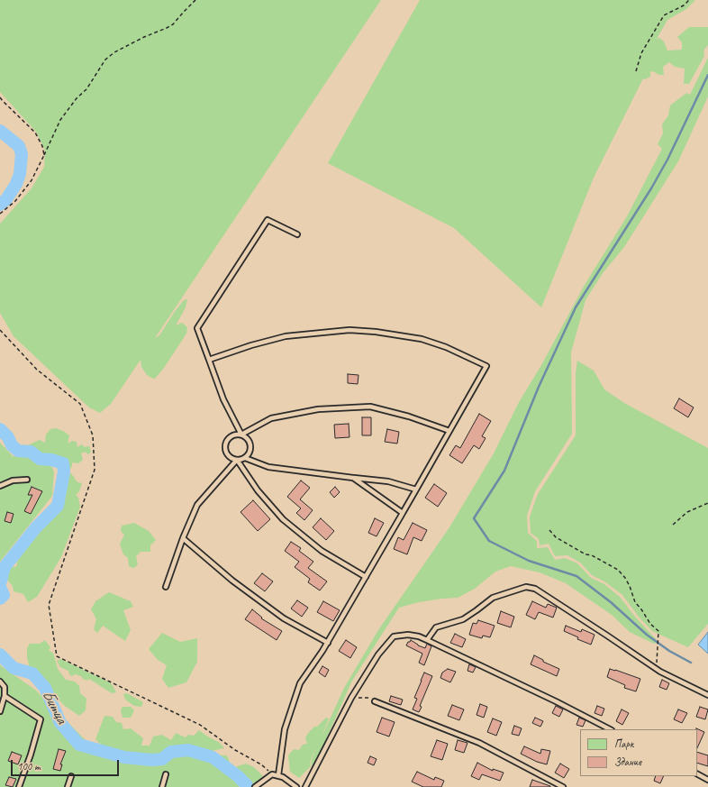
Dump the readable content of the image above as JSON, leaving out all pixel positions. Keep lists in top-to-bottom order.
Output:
{
  "water": ["Битца"],
  "legend": ["Парк", "Здание"],
  "scale_bar": "100 m"
}
